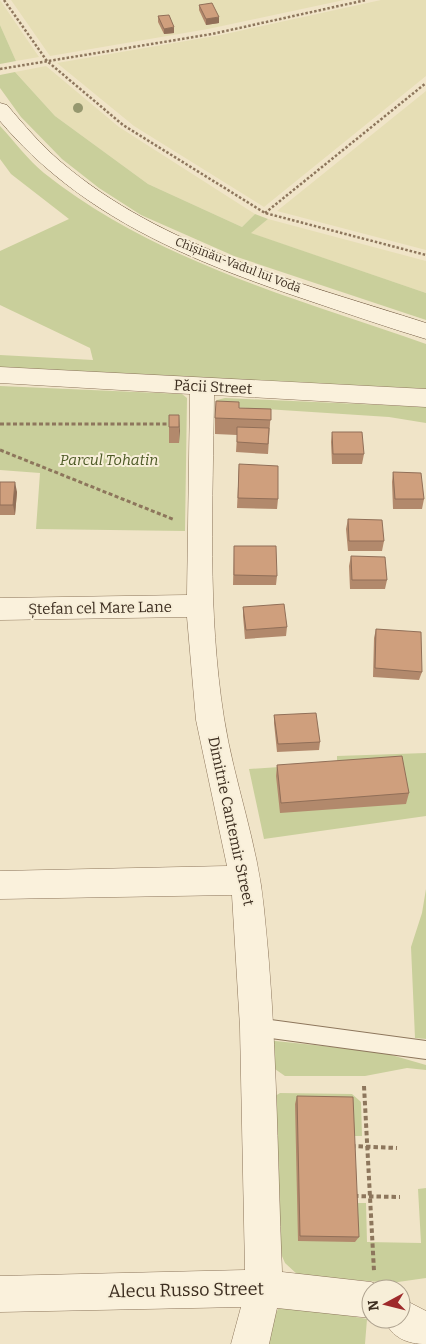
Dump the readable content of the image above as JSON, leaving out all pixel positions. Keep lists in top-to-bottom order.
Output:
{
  "streets": {
    "street": [
      "Chișinău-Vadul lui Vodă",
      "Păcii Street",
      "Ștefan cel Mare Lane",
      "Dimitrie Cantemir Street",
      "Alecu Russo Street"
    ]
  },
  "crossings": [
    ["Păcii Street", "Dimitrie Cantemir Street"],
    ["Ștefan cel Mare Lane", "Dimitrie Cantemir Street"],
    ["Dimitrie Cantemir Street", "Alecu Russo Street"]
  ],
  "parks": ["Parcul Tohatin"],
  "north": "left"
}
